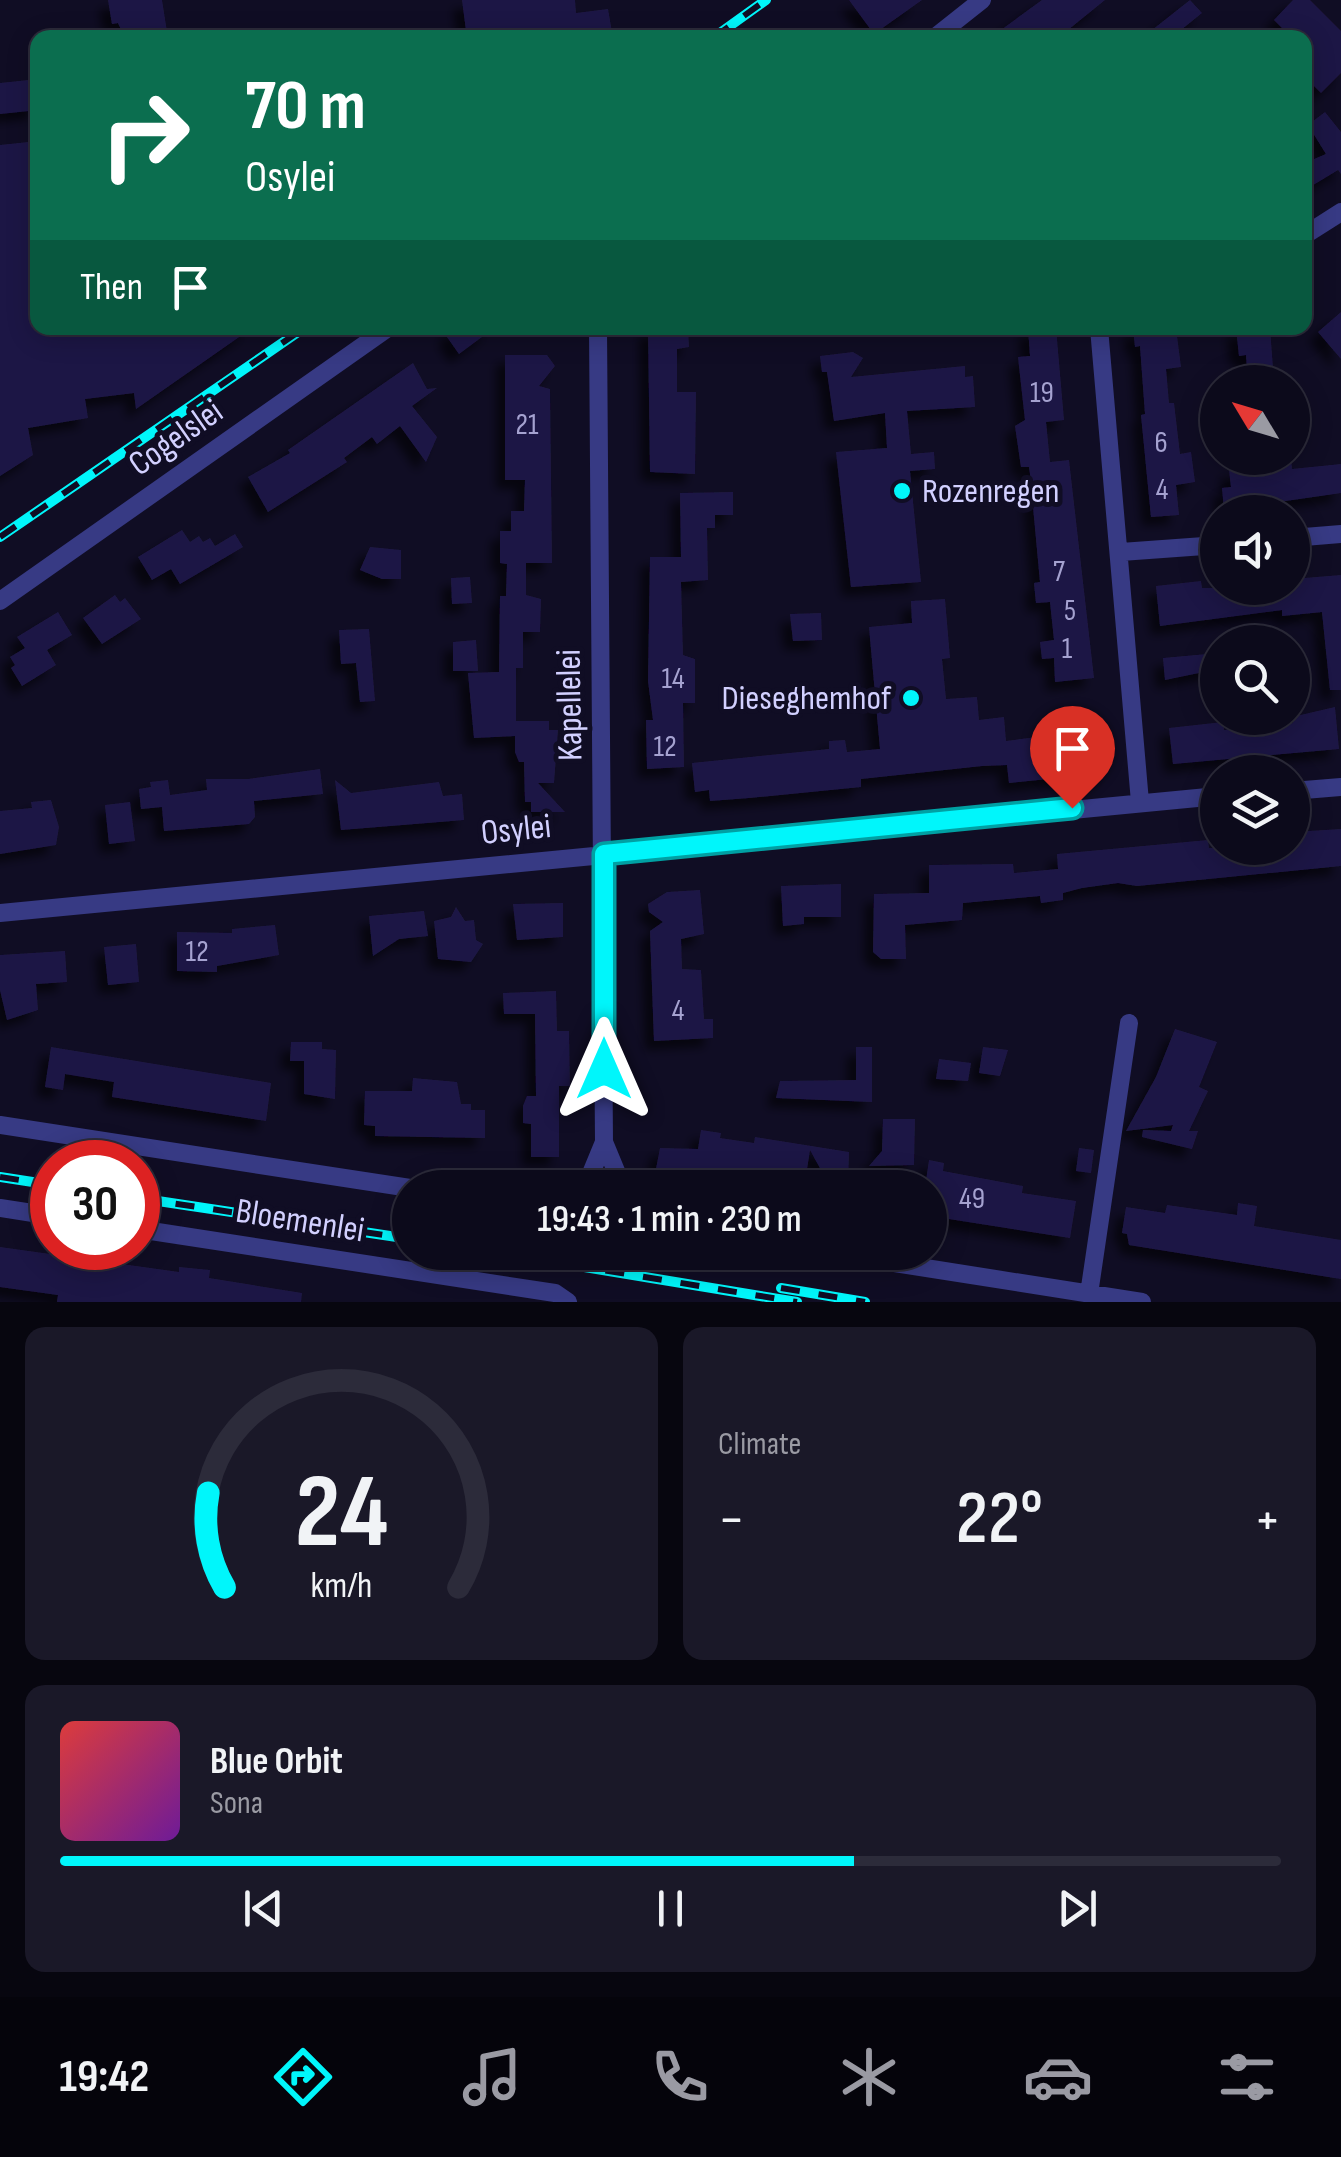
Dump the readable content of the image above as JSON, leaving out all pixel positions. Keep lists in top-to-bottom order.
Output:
{
  "streets": {
    "street": [
      "Cogelslei",
      "Kapellelei",
      "Osylei",
      "Bloemenlei"
    ]
  },
  "crossings": [
    ["Kapellelei", "Osylei"]
  ],
  "places": ["Rozenregen", "Dieseghemhof"],
  "house_numbers": [
    "19",
    "21",
    "6",
    "4",
    "7",
    "5",
    "1",
    "14",
    "12",
    "12",
    "4",
    "49"
  ],
  "north": "top left",
  "page": {
    "turn": ["70 m", "Osylei"],
    "then": "Then",
    "limit": "30",
    "trip": "19:43 · 1 min · 230 m",
    "tile": "Climate",
    "heat": ["−", "22°", "+"],
    "song": ["Blue Orbit", "Sona"],
    "tabs": "19:42",
    "gauge": ["24", "km/h"]
  }
}
